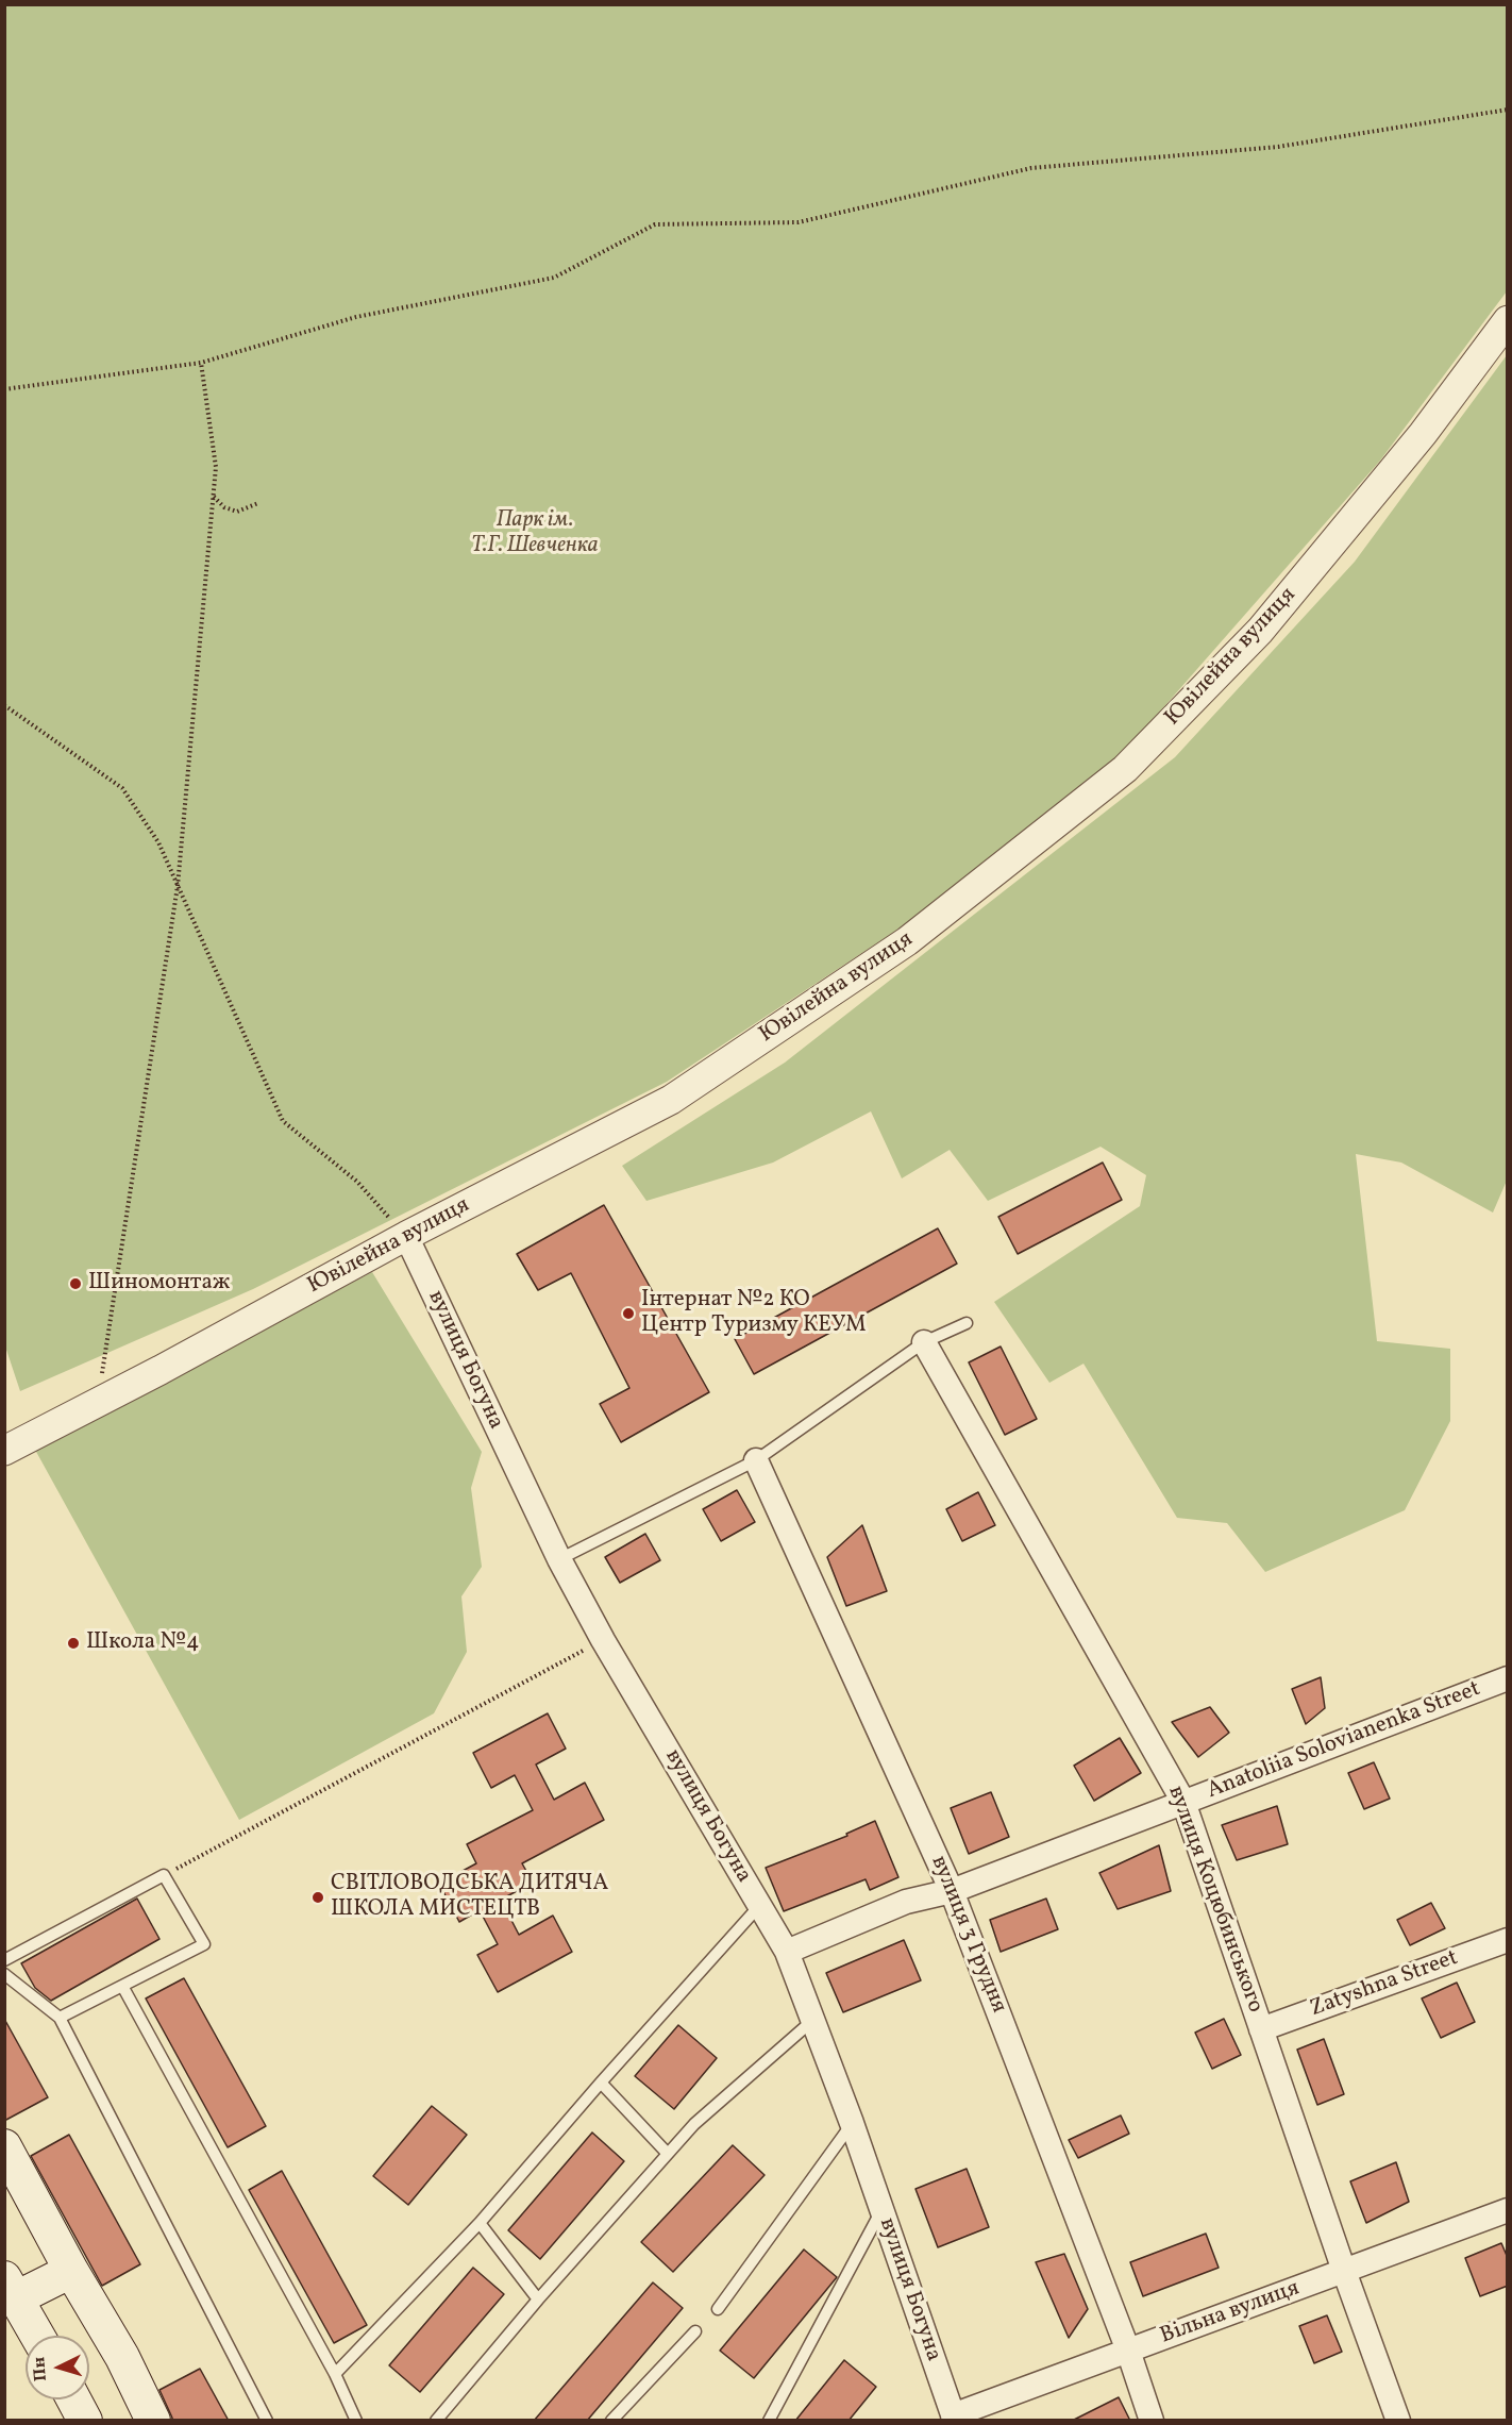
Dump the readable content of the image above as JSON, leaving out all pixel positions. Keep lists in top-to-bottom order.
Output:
{
  "streets": {
    "street": [
      "Ювілейна вулиця",
      "вулиця Богуна",
      "Anatoliia Solovianenka Street",
      "вулиця Коцюбинського",
      "вулиця 3 Грудня",
      "Zatyshna Street",
      "Вільна вулиця"
    ]
  },
  "crossings": [
    ["Ювілейна вулиця", "вулиця Богуна"],
    ["вулиця Богуна", "Anatoliia Solovianenka Street"],
    ["вулиця Богуна", "Вільна вулиця"],
    ["Anatoliia Solovianenka Street", "вулиця Коцюбинського"],
    ["Anatoliia Solovianenka Street", "вулиця 3 Грудня"],
    ["вулиця Коцюбинського", "Zatyshna Street"],
    ["вулиця Коцюбинського", "Вільна вулиця"],
    ["вулиця 3 Грудня", "Вільна вулиця"]
  ],
  "parks": ["Парк ім. Т.Г. Шевченка"],
  "places": [
    "Шиномонтаж",
    "Інтернат №2 КО Центр Туризму КЕУМ",
    "Школа №4",
    "СВІТЛОВОДСЬКА ДИТЯЧА ШКОЛА МИСТЕЦТВ"
  ],
  "north": "left"
}
